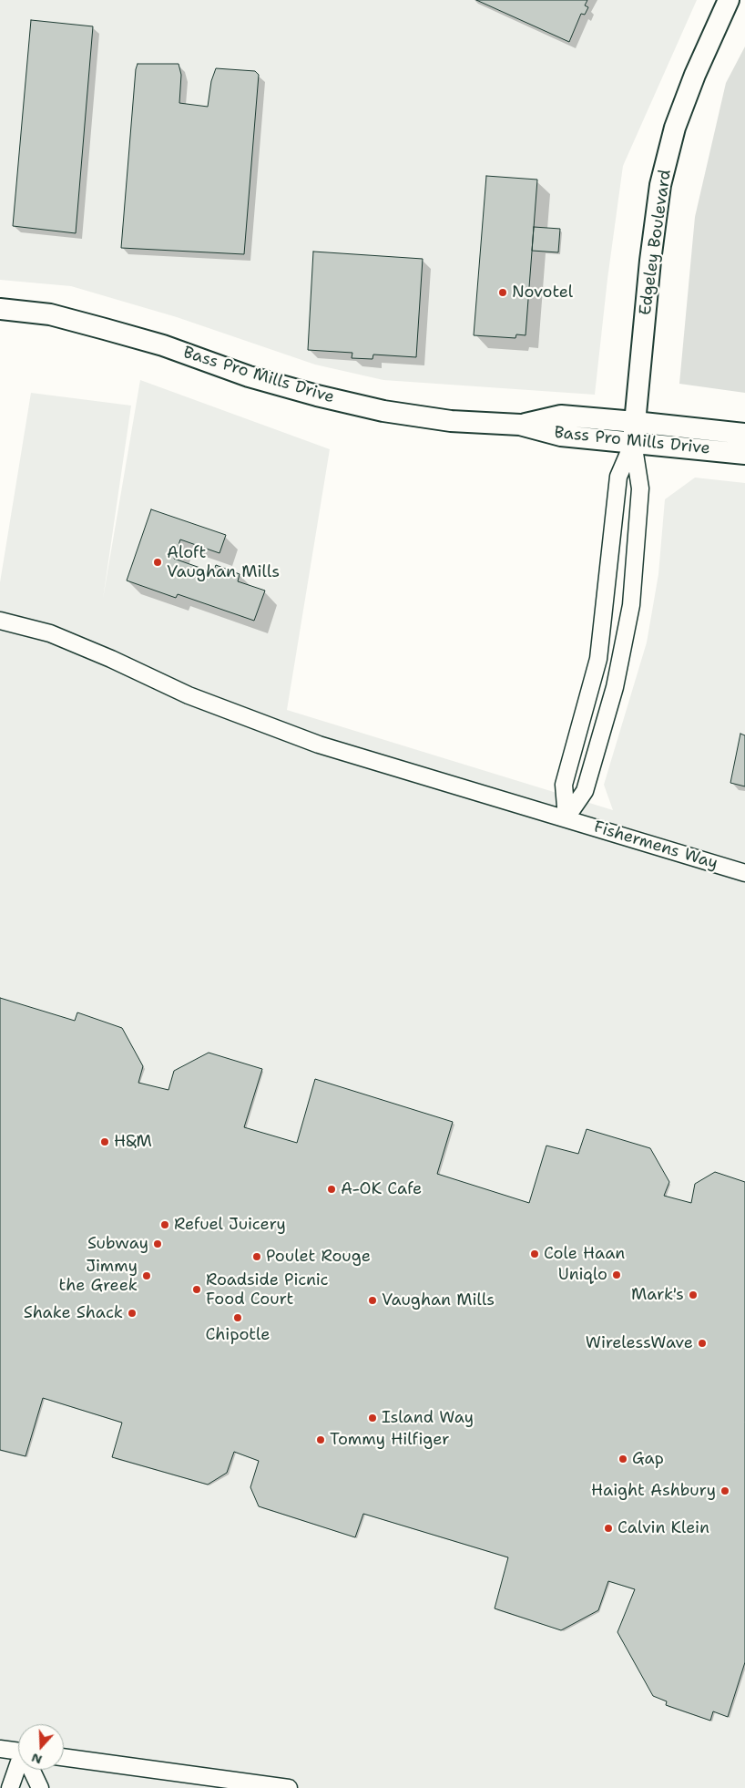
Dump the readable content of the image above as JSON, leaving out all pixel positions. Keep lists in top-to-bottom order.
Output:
{
  "streets": {
    "street": ["Edgeley Boulevard", "Bass Pro Mills Drive", "Fishermens Way"]
  },
  "crossings": [
    ["Edgeley Boulevard", "Bass Pro Mills Drive"]
  ],
  "places": [
    "Novotel",
    "Aloft Vaughan Mills",
    "H&M",
    "A-OK Cafe",
    "Refuel Juicery",
    "Subway",
    "Cole Haan",
    "Poulet Rouge",
    "Uniqlo",
    "Jimmy the Greek",
    "Roadside Picnic Food Court",
    "Mark's",
    "Vaughan Mills",
    "Shake Shack",
    "Chipotle",
    "WirelessWave",
    "Island Way",
    "Tommy Hilfiger",
    "Gap",
    "Haight Ashbury",
    "Calvin Klein"
  ],
  "north": "bottom"
}
